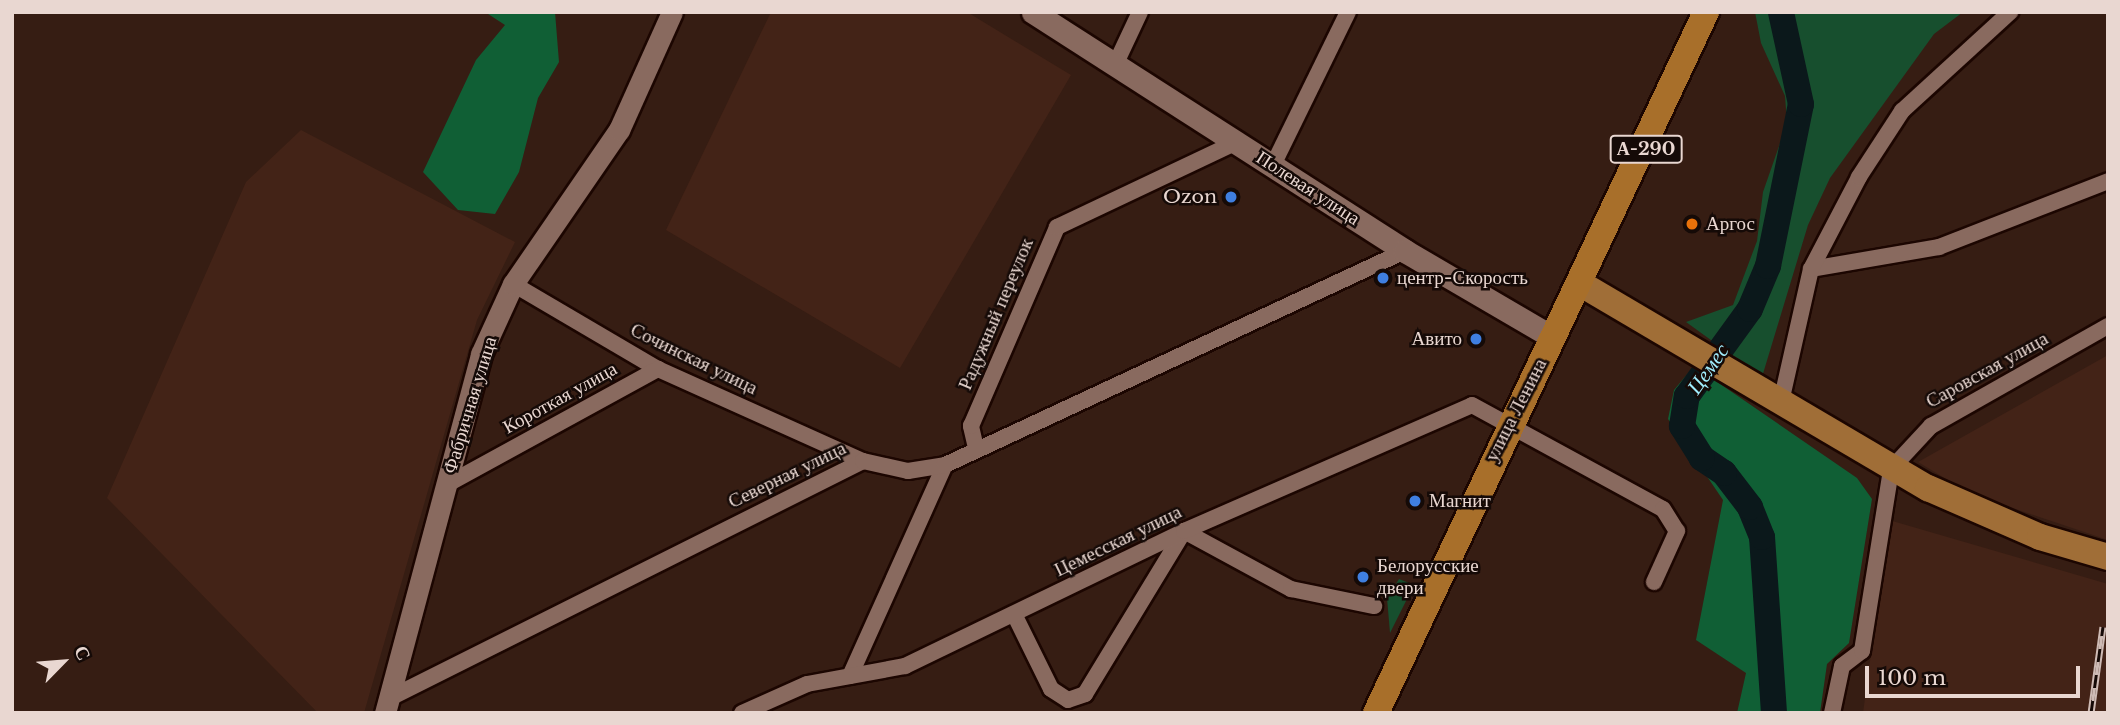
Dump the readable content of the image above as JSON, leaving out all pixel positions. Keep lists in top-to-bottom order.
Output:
{
  "streets": {
    "highway": ["А-290", "улица Ленина"],
    "main road": ["Полевая улица"],
    "street": [
      "Радужный переулок",
      "Сочинская улица",
      "Саровская улица",
      "Короткая улица",
      "Фабричная улица",
      "Северная улица",
      "Цемесская улица"
    ]
  },
  "crossings": [
    ["А-290", "улица Ленина"],
    ["Полевая улица", "Радужный переулок"],
    ["Полевая улица", "улица Ленина"],
    ["Полевая улица", "Северная улица"],
    ["Радужный переулок", "Северная улица"],
    ["Сочинская улица", "Короткая улица"],
    ["Сочинская улица", "Фабричная улица"],
    ["Сочинская улица", "Северная улица"],
    ["Короткая улица", "Фабричная улица"],
    ["Фабричная улица", "Северная улица"],
    ["улица Ленина", "Цемесская улица"]
  ],
  "water": ["Цемес"],
  "places": [
    "Ozon",
    "Аргос",
    "центр-Скорость",
    "Авито",
    "Магнит",
    "Белорусские двери"
  ],
  "scale_bar": "100 m",
  "north": "top right"
}
